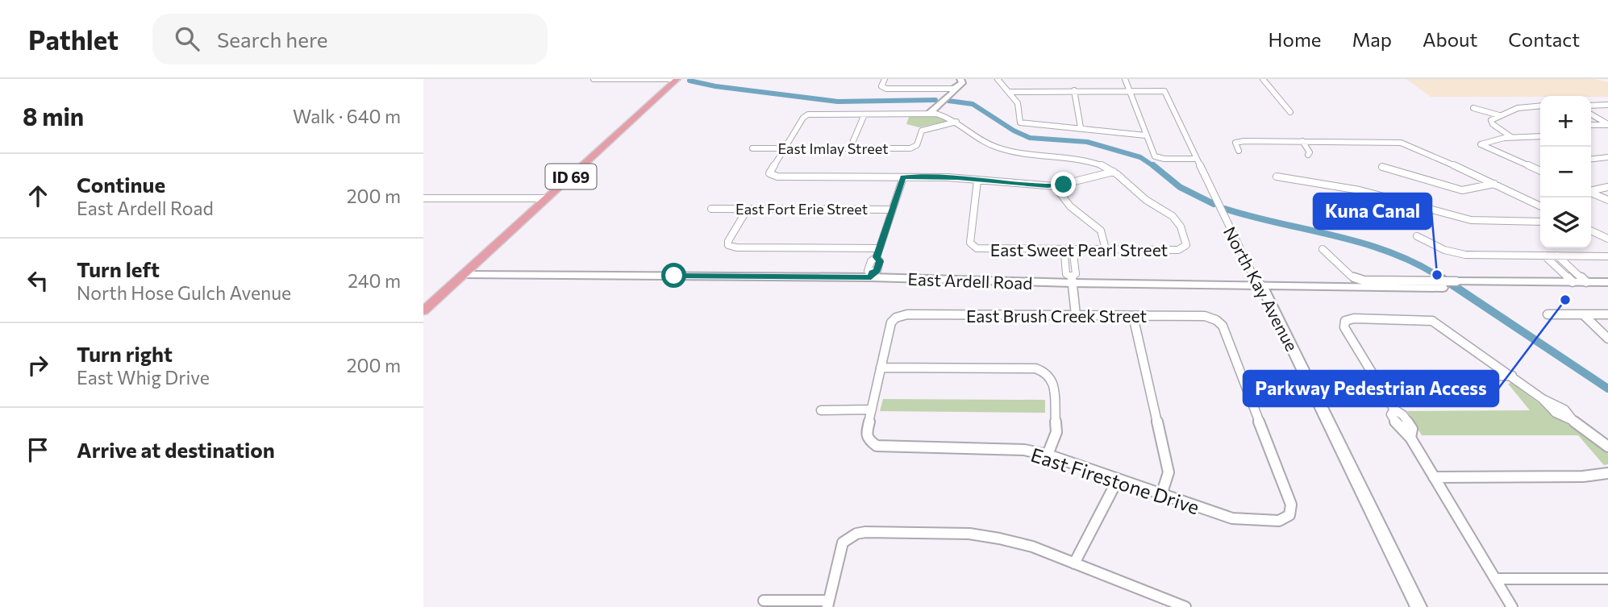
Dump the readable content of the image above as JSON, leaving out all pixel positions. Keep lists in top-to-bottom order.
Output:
{
  "streets": {
    "main road": ["ID 69"],
    "street": [
      "East Imlay Street",
      "East Fort Erie Street",
      "East Sweet Pearl Street",
      "East Ardell Road",
      "North Kay Avenue",
      "East Brush Creek Street",
      "East Firestone Drive"
    ]
  },
  "crossings": [
    ["ID 69", "East Ardell Road"],
    ["East Ardell Road", "North Kay Avenue"],
    ["East Brush Creek Street", "East Firestone Drive"]
  ],
  "places": ["Kuna Canal", "Parkway Pedestrian Access"],
  "page": {
    "header": "Pathlet",
    "search": "Search here",
    "nav": [
      "Home",
      "Map",
      "About",
      "Contact"
    ],
    "heading": ["8 min", "Walk · 640 m"],
    "map_buttons": ["+", "−"],
    "list": [
      ["Continue", "East Ardell Road", "200 m"],
      ["Turn left", "North Hose Gulch Avenue", "240 m"],
      ["Turn right", "East Whig Drive", "200 m"],
      "Arrive at destination"
    ]
  }
}
